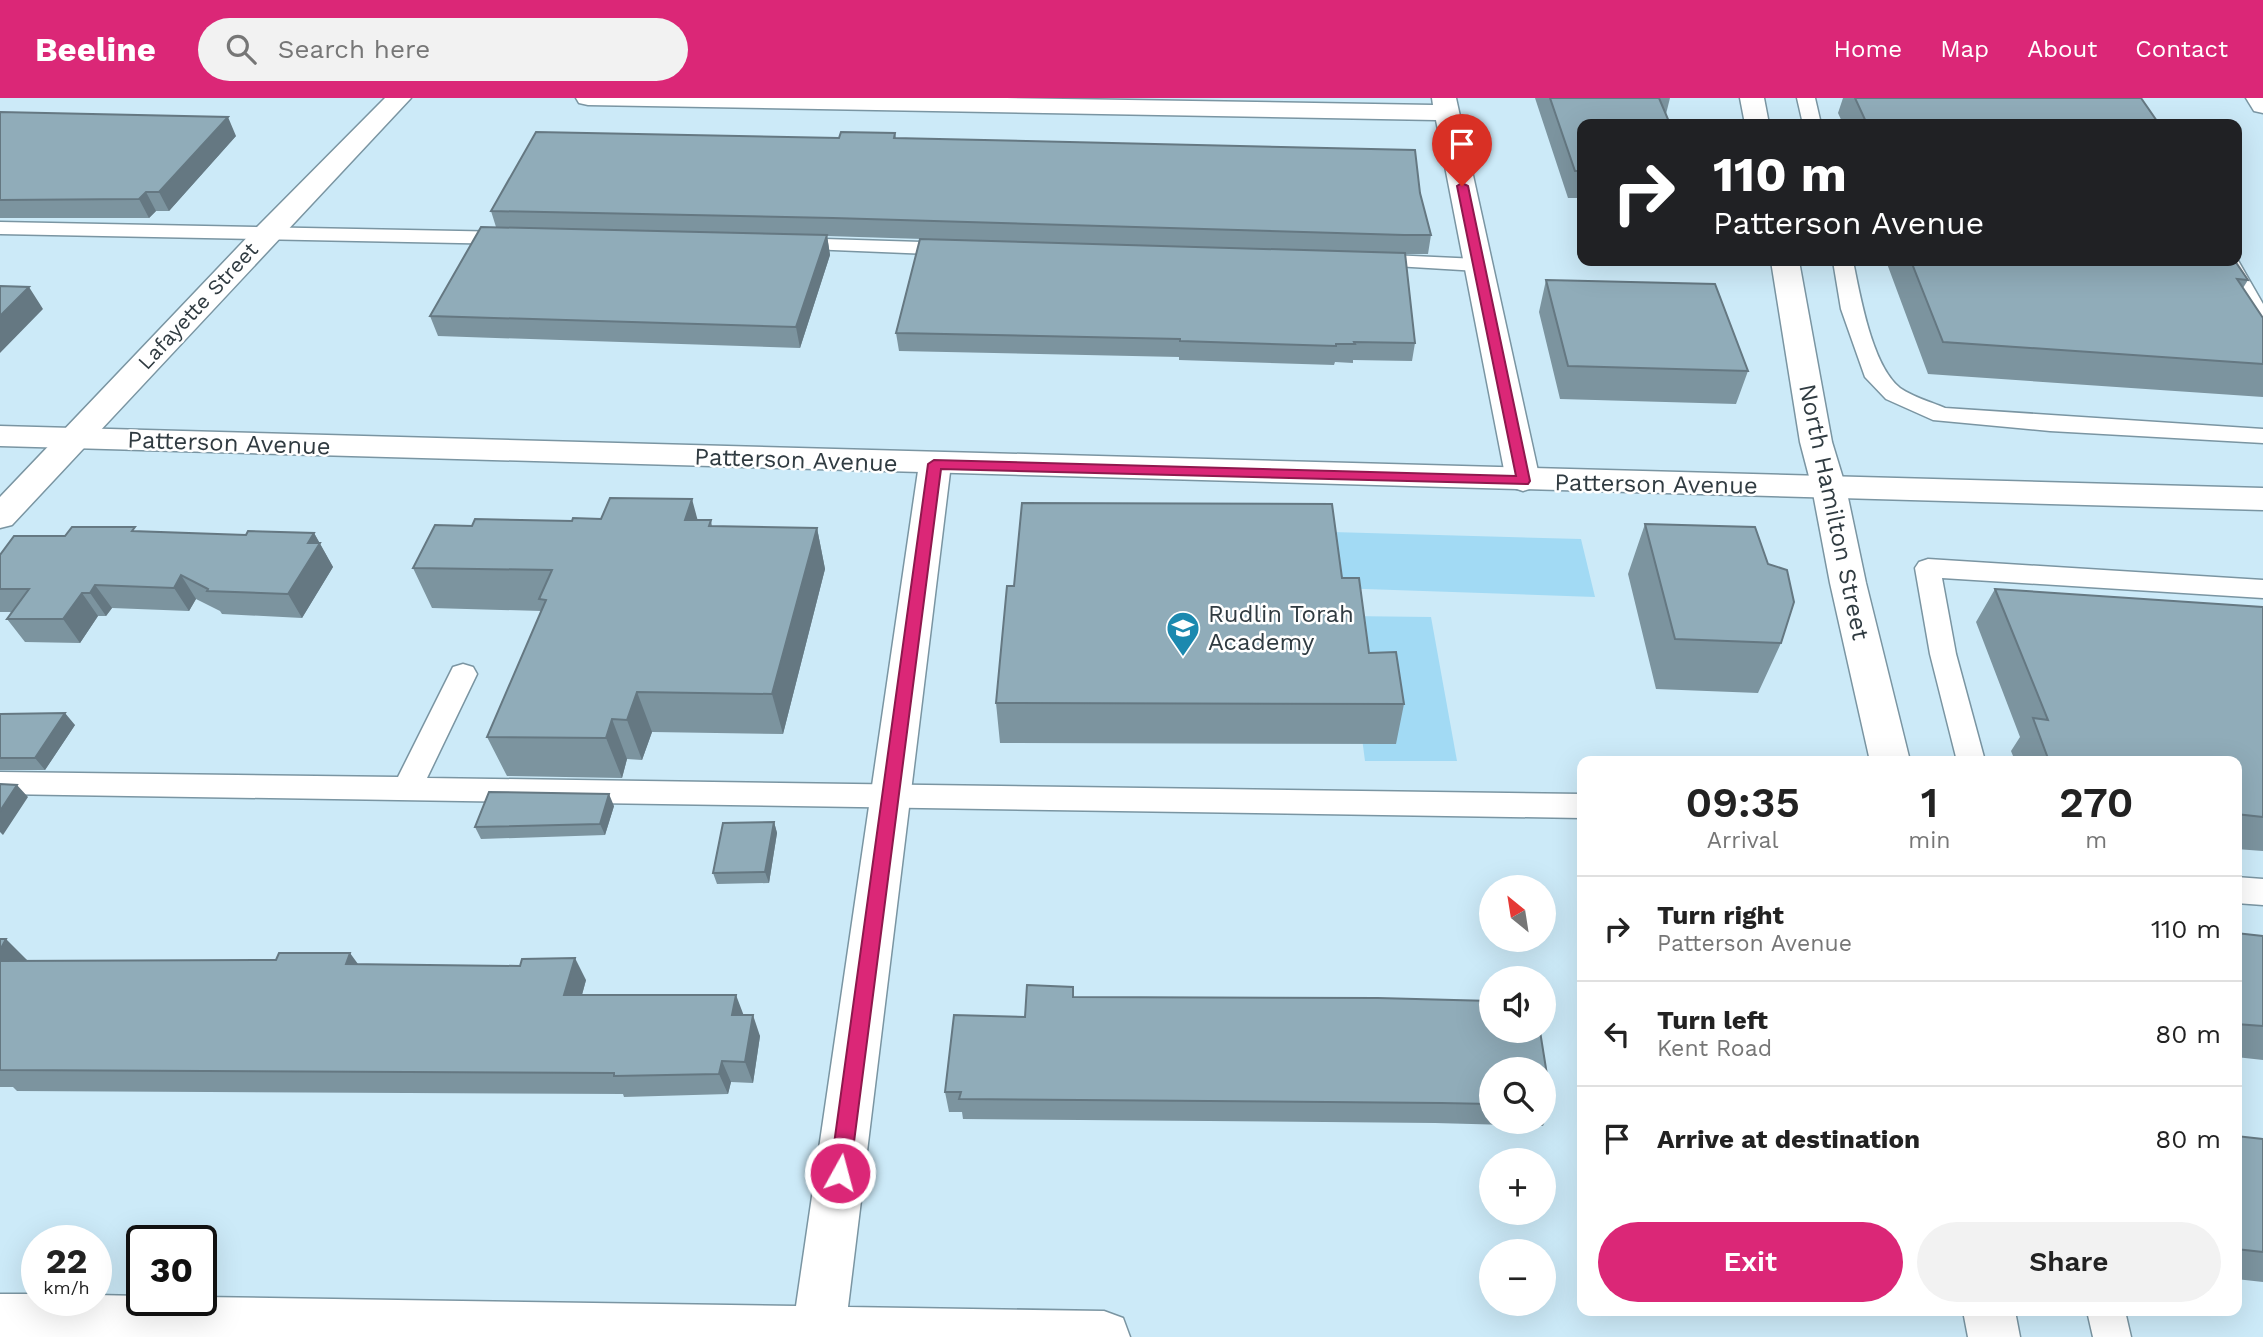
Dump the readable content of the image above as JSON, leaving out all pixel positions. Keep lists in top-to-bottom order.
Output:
{
  "streets": {
    "main road": ["Lafayette Street", "Patterson Avenue", "North Hamilton Street"]
  },
  "crossings": [
    ["Lafayette Street", "Patterson Avenue"],
    ["Patterson Avenue", "North Hamilton Street"]
  ],
  "places": {
    "school or university": ["Rudlin Torah Academy"]
  },
  "north": "top left",
  "page": {
    "header": "Beeline",
    "search": "Search here",
    "nav": [
      "Home",
      "Map",
      "About",
      "Contact"
    ],
    "turn": ["110 m", "Patterson Avenue"],
    "eta": [
      "09:35",
      "Arrival",
      "1",
      "min",
      "270",
      "m"
    ],
    "map_buttons": ["+", "−"],
    "list": [
      {
        "name": "Turn right",
        "note": "Patterson Avenue",
        "value": "110 m"
      },
      {
        "name": "Turn left",
        "note": "Kent Road",
        "value": "80 m"
      },
      {
        "name": "Arrive at destination",
        "value": "80 m"
      }
    ],
    "buttons": ["Exit", "Share"],
    "speed": "22 km/h",
    "limit": "30"
  }
}
